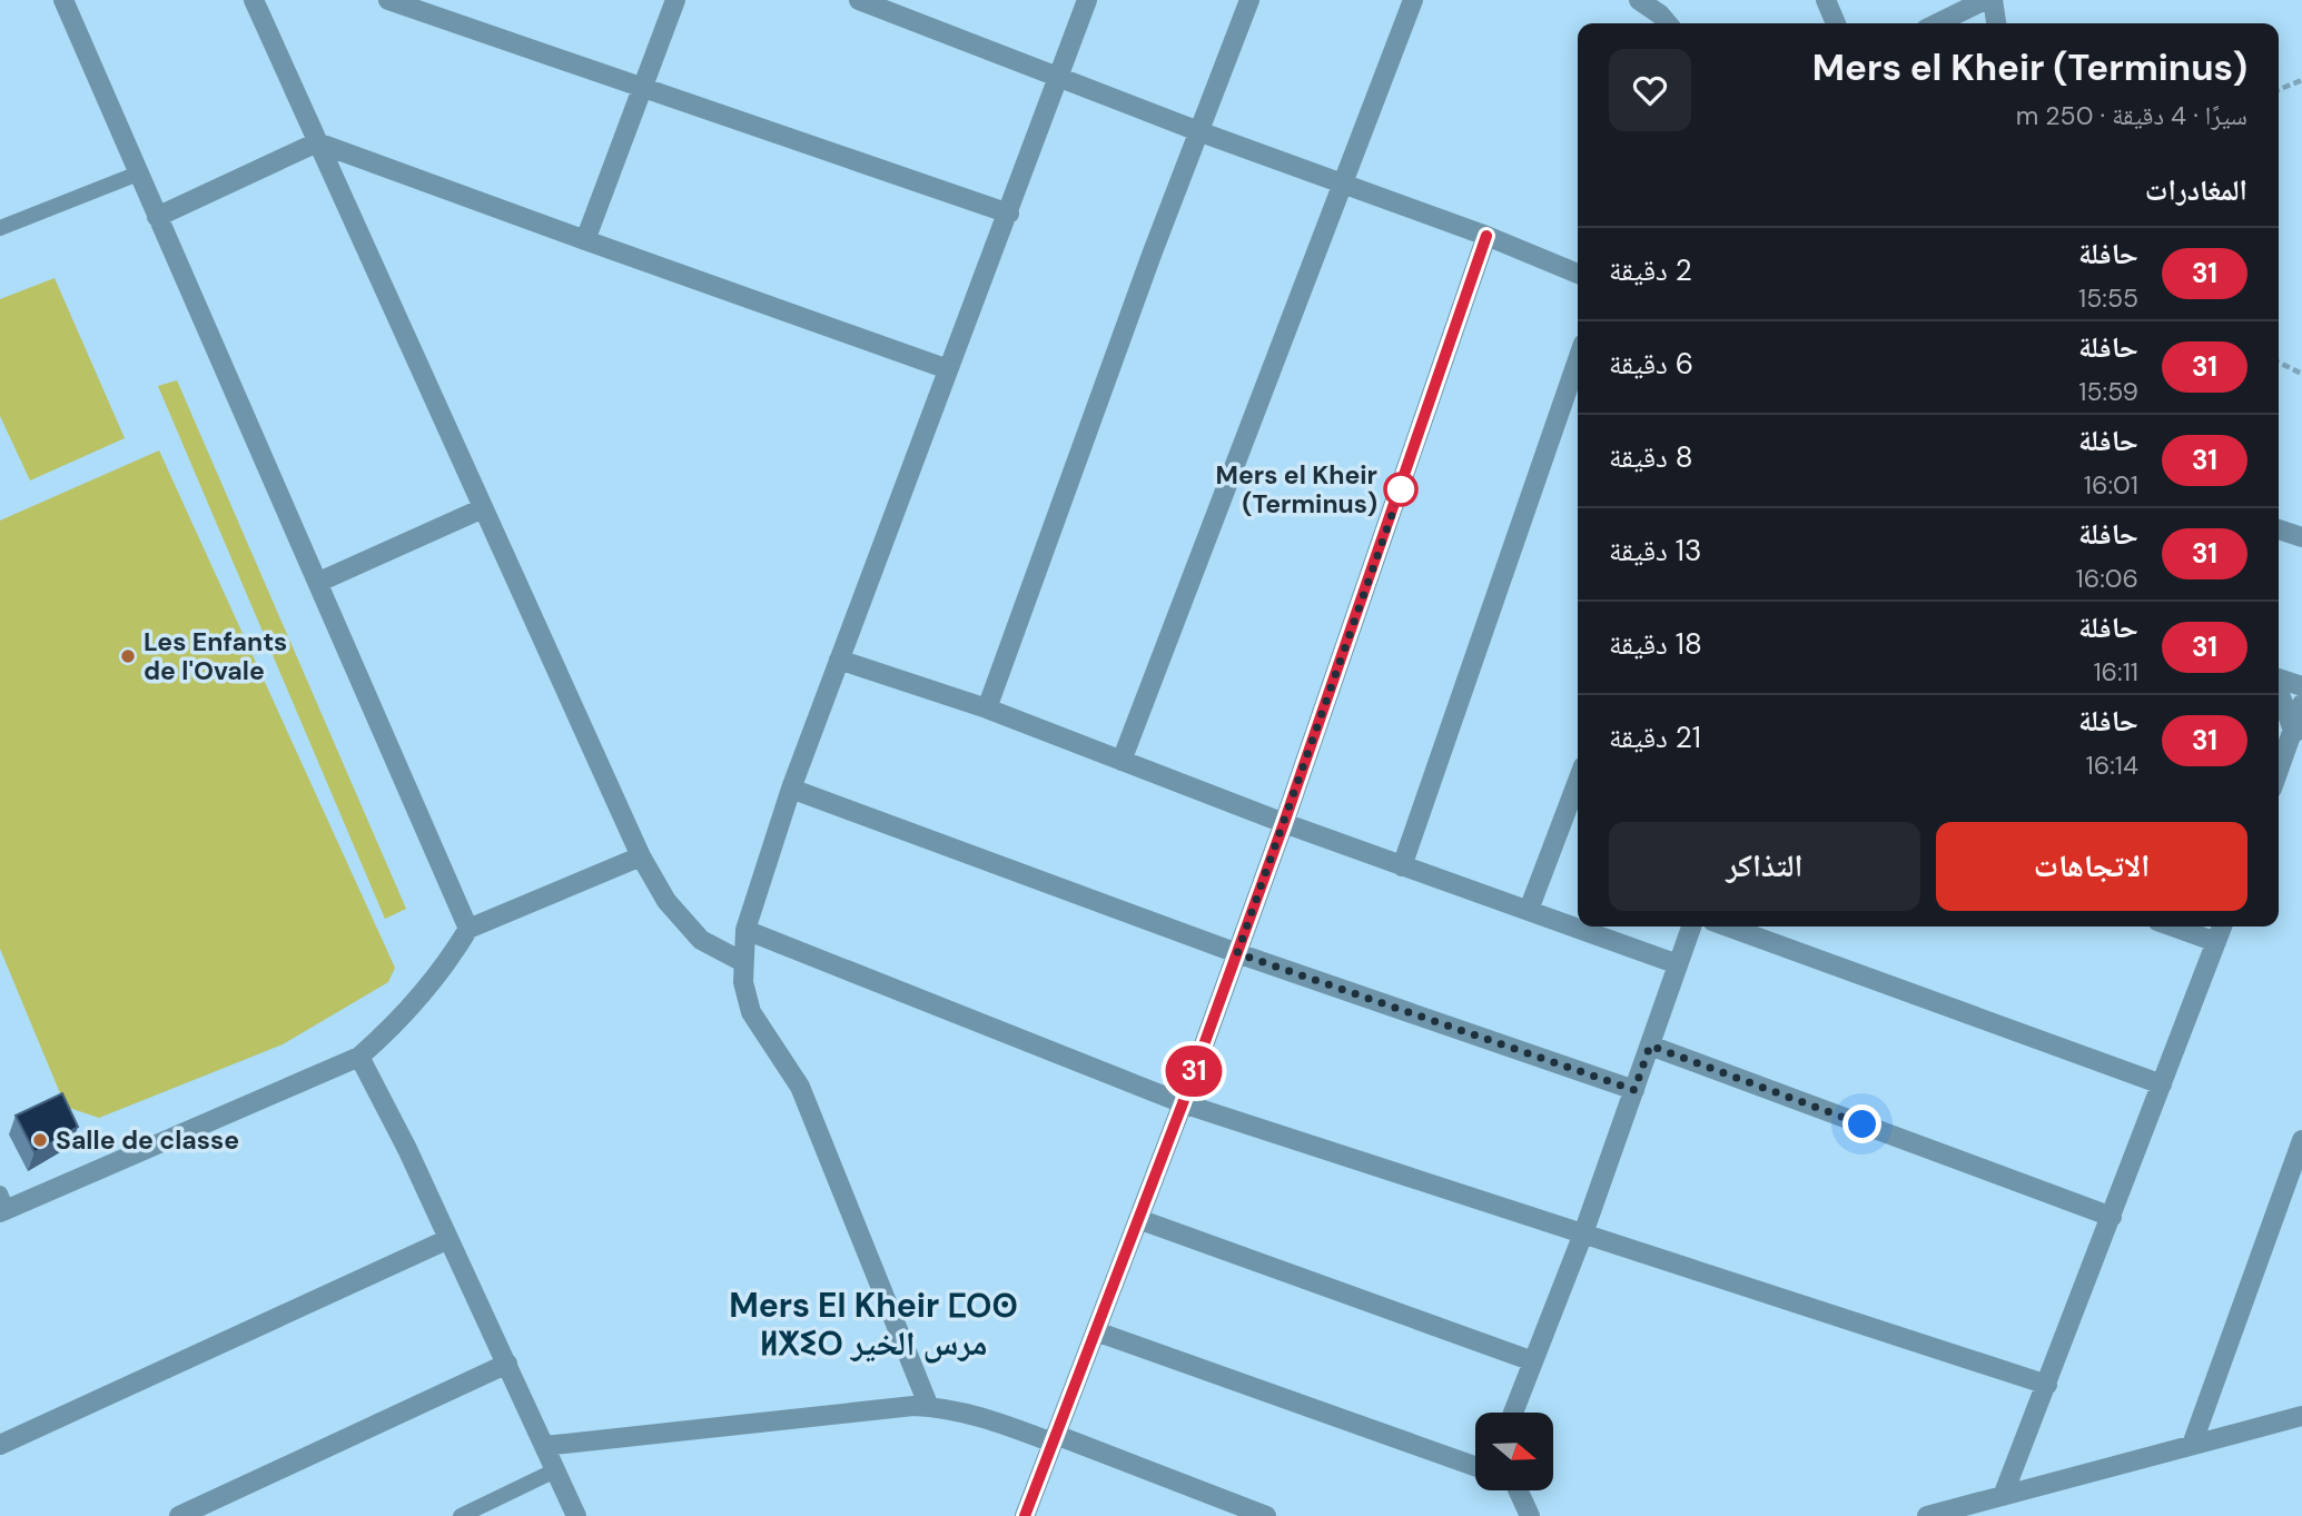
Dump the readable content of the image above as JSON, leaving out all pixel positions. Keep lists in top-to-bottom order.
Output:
{
  "districts": ["Mers El Kheir ⵎⵔⵙ ⵍⵅⵉⵔ مرس الخير"],
  "places": ["Mers el Kheir (Terminus)", "Les Enfants de l'Ovale", "Salle de classe"],
  "lines": ["bus line 31"],
  "north": "right",
  "page": {
    "on_map": "31",
    "heading": [
      ["Mers el Kheir (Terminus)", "سيرًا · 4 دقيقة · 250 m"],
      "المغادرات"
    ],
    "list": [
      {
        "mark": "31",
        "name": "حافلة",
        "note": "15:55",
        "value": "2 دقيقة"
      },
      {
        "mark": "31",
        "name": "حافلة",
        "note": "15:59",
        "value": "6 دقيقة"
      },
      {
        "mark": "31",
        "name": "حافلة",
        "note": "16:01",
        "value": "8 دقيقة"
      },
      {
        "mark": "31",
        "name": "حافلة",
        "note": "16:06",
        "value": "13 دقيقة"
      },
      {
        "mark": "31",
        "name": "حافلة",
        "note": "16:11",
        "value": "18 دقيقة"
      },
      {
        "mark": "31",
        "name": "حافلة",
        "note": "16:14",
        "value": "21 دقيقة"
      }
    ],
    "buttons": ["الاتجاهات", "التذاكر"]
  }
}
